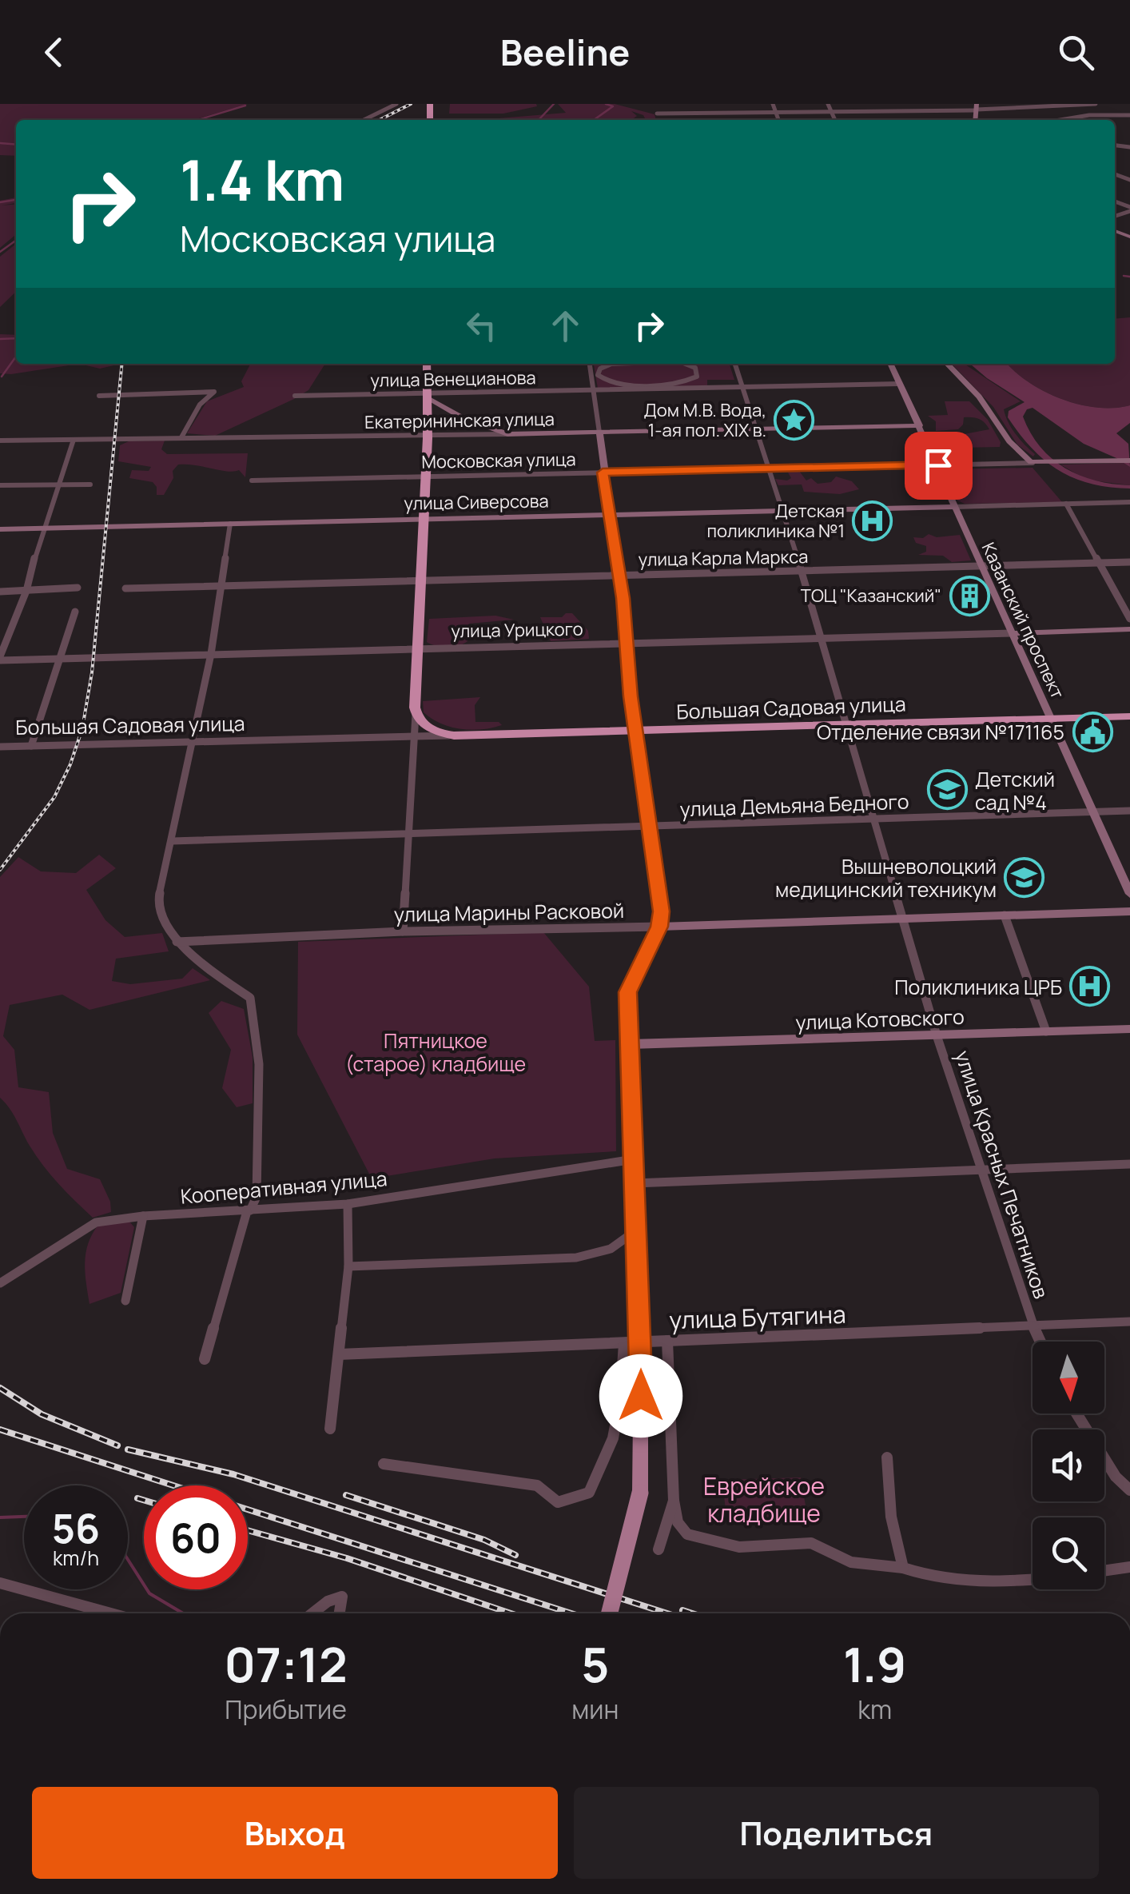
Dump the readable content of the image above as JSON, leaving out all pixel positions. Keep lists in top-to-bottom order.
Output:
{
  "streets": {
    "highway": ["Большая Садовая улица"],
    "street": [
      "улица Венецианова",
      "Екатерининская улица",
      "Московская улица",
      "улица Сиверсова",
      "улица Карла Маркса",
      "Казанский проспект",
      "улица Урицкого",
      "улица Демьяна Бедного",
      "улица Марины Расковой",
      "улица Котовского",
      "улица Красных Печатников",
      "Кооперативная улица",
      "улица Бутягина"
    ]
  },
  "crossings": [
    ["улица Венецианова", "Казанский проспект"],
    ["улица Венецианова", "улица Красных Печатников"],
    ["Екатерининская улица", "Казанский проспект"],
    ["Екатерининская улица", "улица Красных Печатников"],
    ["Московская улица", "Казанский проспект"],
    ["Московская улица", "улица Красных Печатников"],
    ["улица Сиверсова", "Казанский проспект"],
    ["улица Сиверсова", "улица Красных Печатников"],
    ["улица Карла Маркса", "Казанский проспект"],
    ["улица Карла Маркса", "улица Красных Печатников"],
    ["Казанский проспект", "улица Урицкого"],
    ["Казанский проспект", "Большая Садовая улица"],
    ["Казанский проспект", "улица Демьяна Бедного"],
    ["улица Урицкого", "улица Красных Печатников"],
    ["Большая Садовая улица", "улица Красных Печатников"],
    ["улица Демьяна Бедного", "улица Красных Печатников"],
    ["улица Марины Расковой", "улица Красных Печатников"],
    ["улица Котовского", "улица Красных Печатников"],
    ["улица Красных Печатников", "улица Бутягина"]
  ],
  "parks": ["Пятницкое (старое) кладбище", "Еврейское кладбище"],
  "places": {
    "place": ["Дом М.В. Вода, 1-ая пол. XIX в."],
    "hospital": ["Детская поликлиника №1", "Поликлиника ЦРБ"],
    "building": ["ТОЦ \"Казанский\""],
    "public building": ["Отделение связи №171165"],
    "school or university": ["Детский сад №4", "Вышневолоцкий медицинский техникум"]
  },
  "north": "bottom",
  "page": {
    "header": "Beeline",
    "turn": ["1.4 km", "Московская улица"],
    "speed": "56 km/h",
    "limit": "60",
    "eta": [
      "07:12",
      "Прибытие",
      "5",
      "мин",
      "1.9",
      "km"
    ],
    "buttons": ["Выход", "Поделиться"]
  }
}
